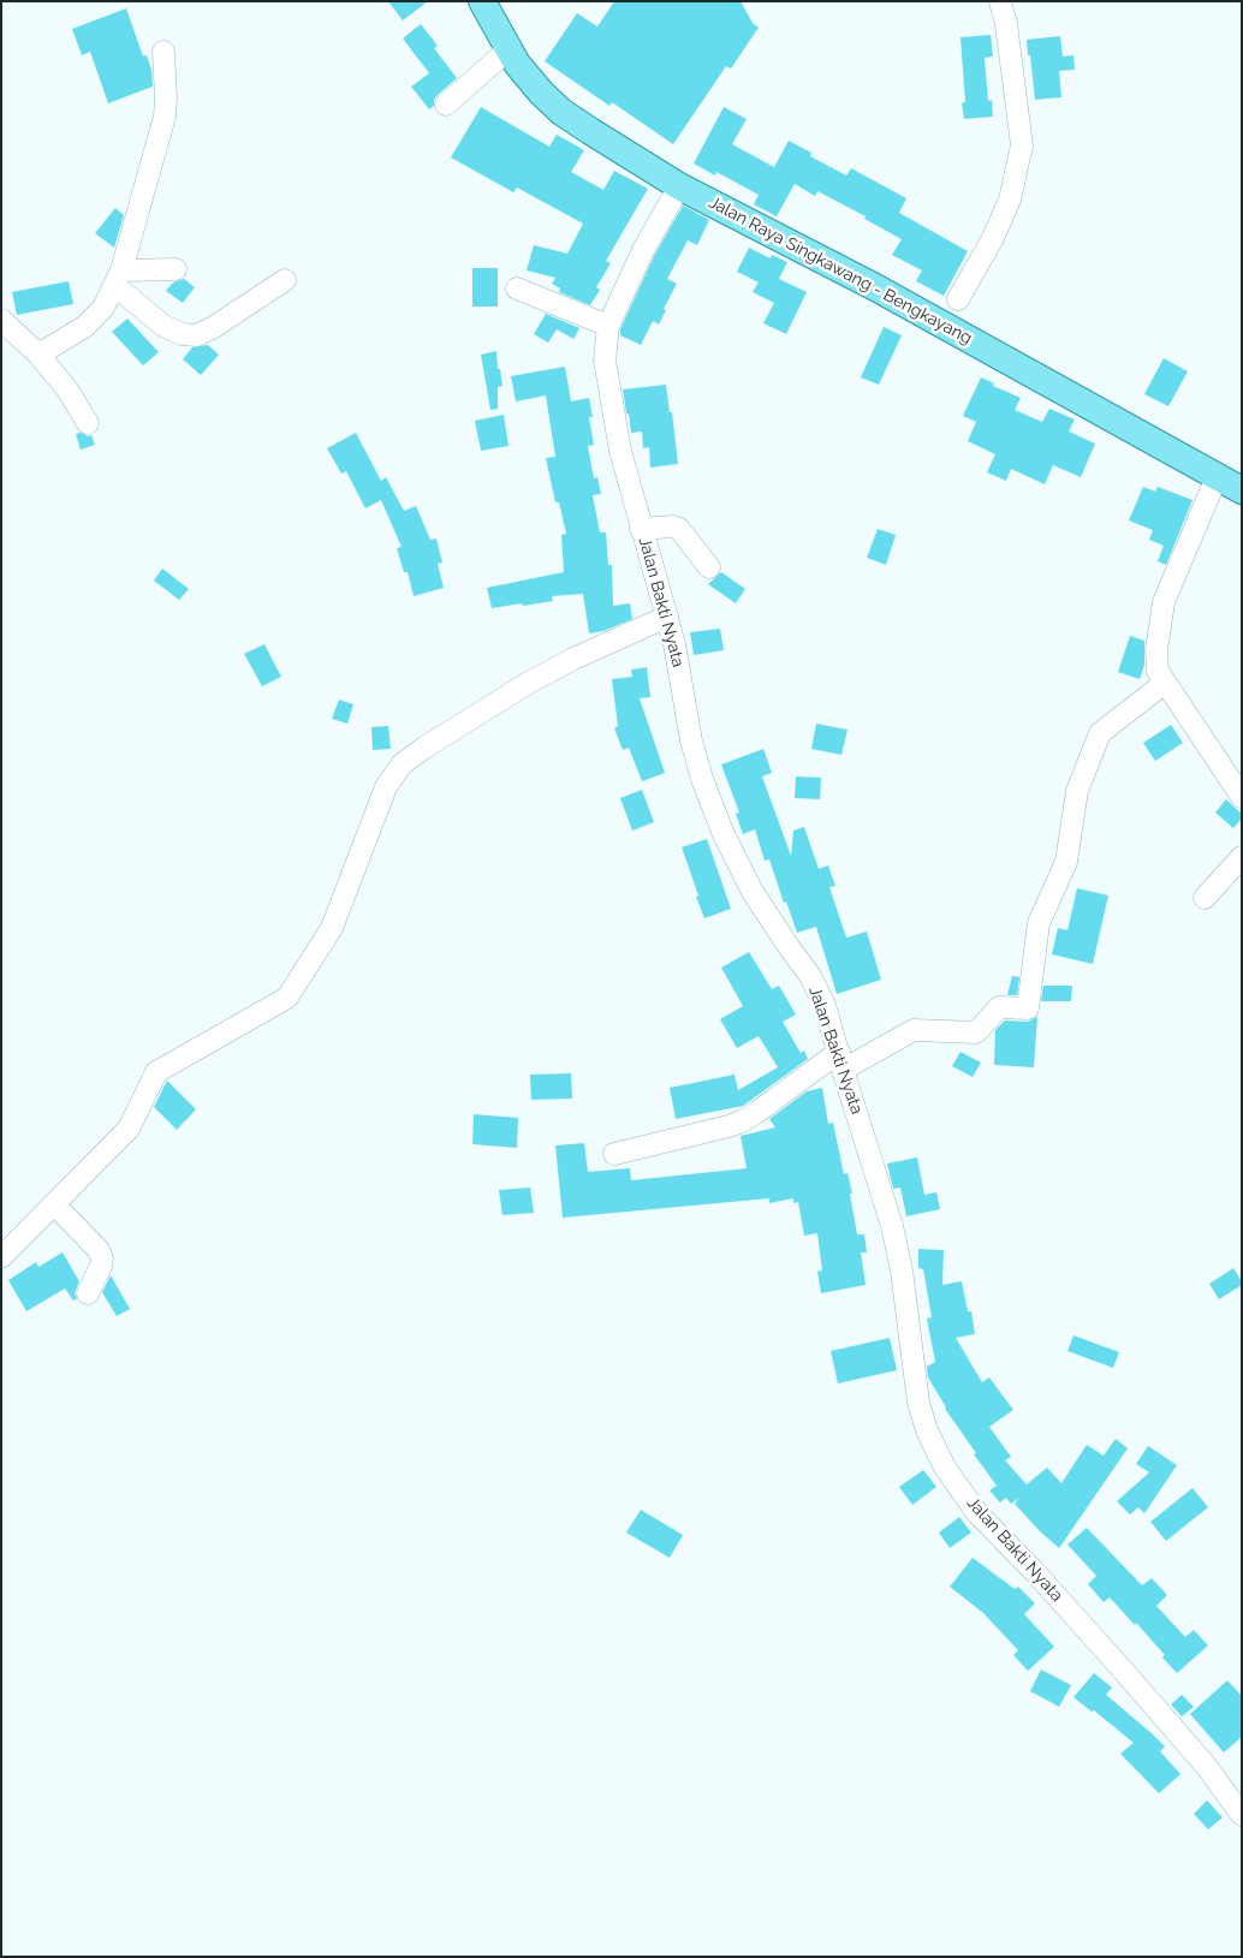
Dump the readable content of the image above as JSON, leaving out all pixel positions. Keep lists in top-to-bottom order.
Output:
{
  "streets": {
    "main road": ["Jalan Raya Singkawang - Bengkayang"],
    "street": ["Jalan Bakti Nyata"]
  },
  "crossings": [
    ["Jalan Raya Singkawang - Bengkayang", "Jalan Bakti Nyata"]
  ]
}
